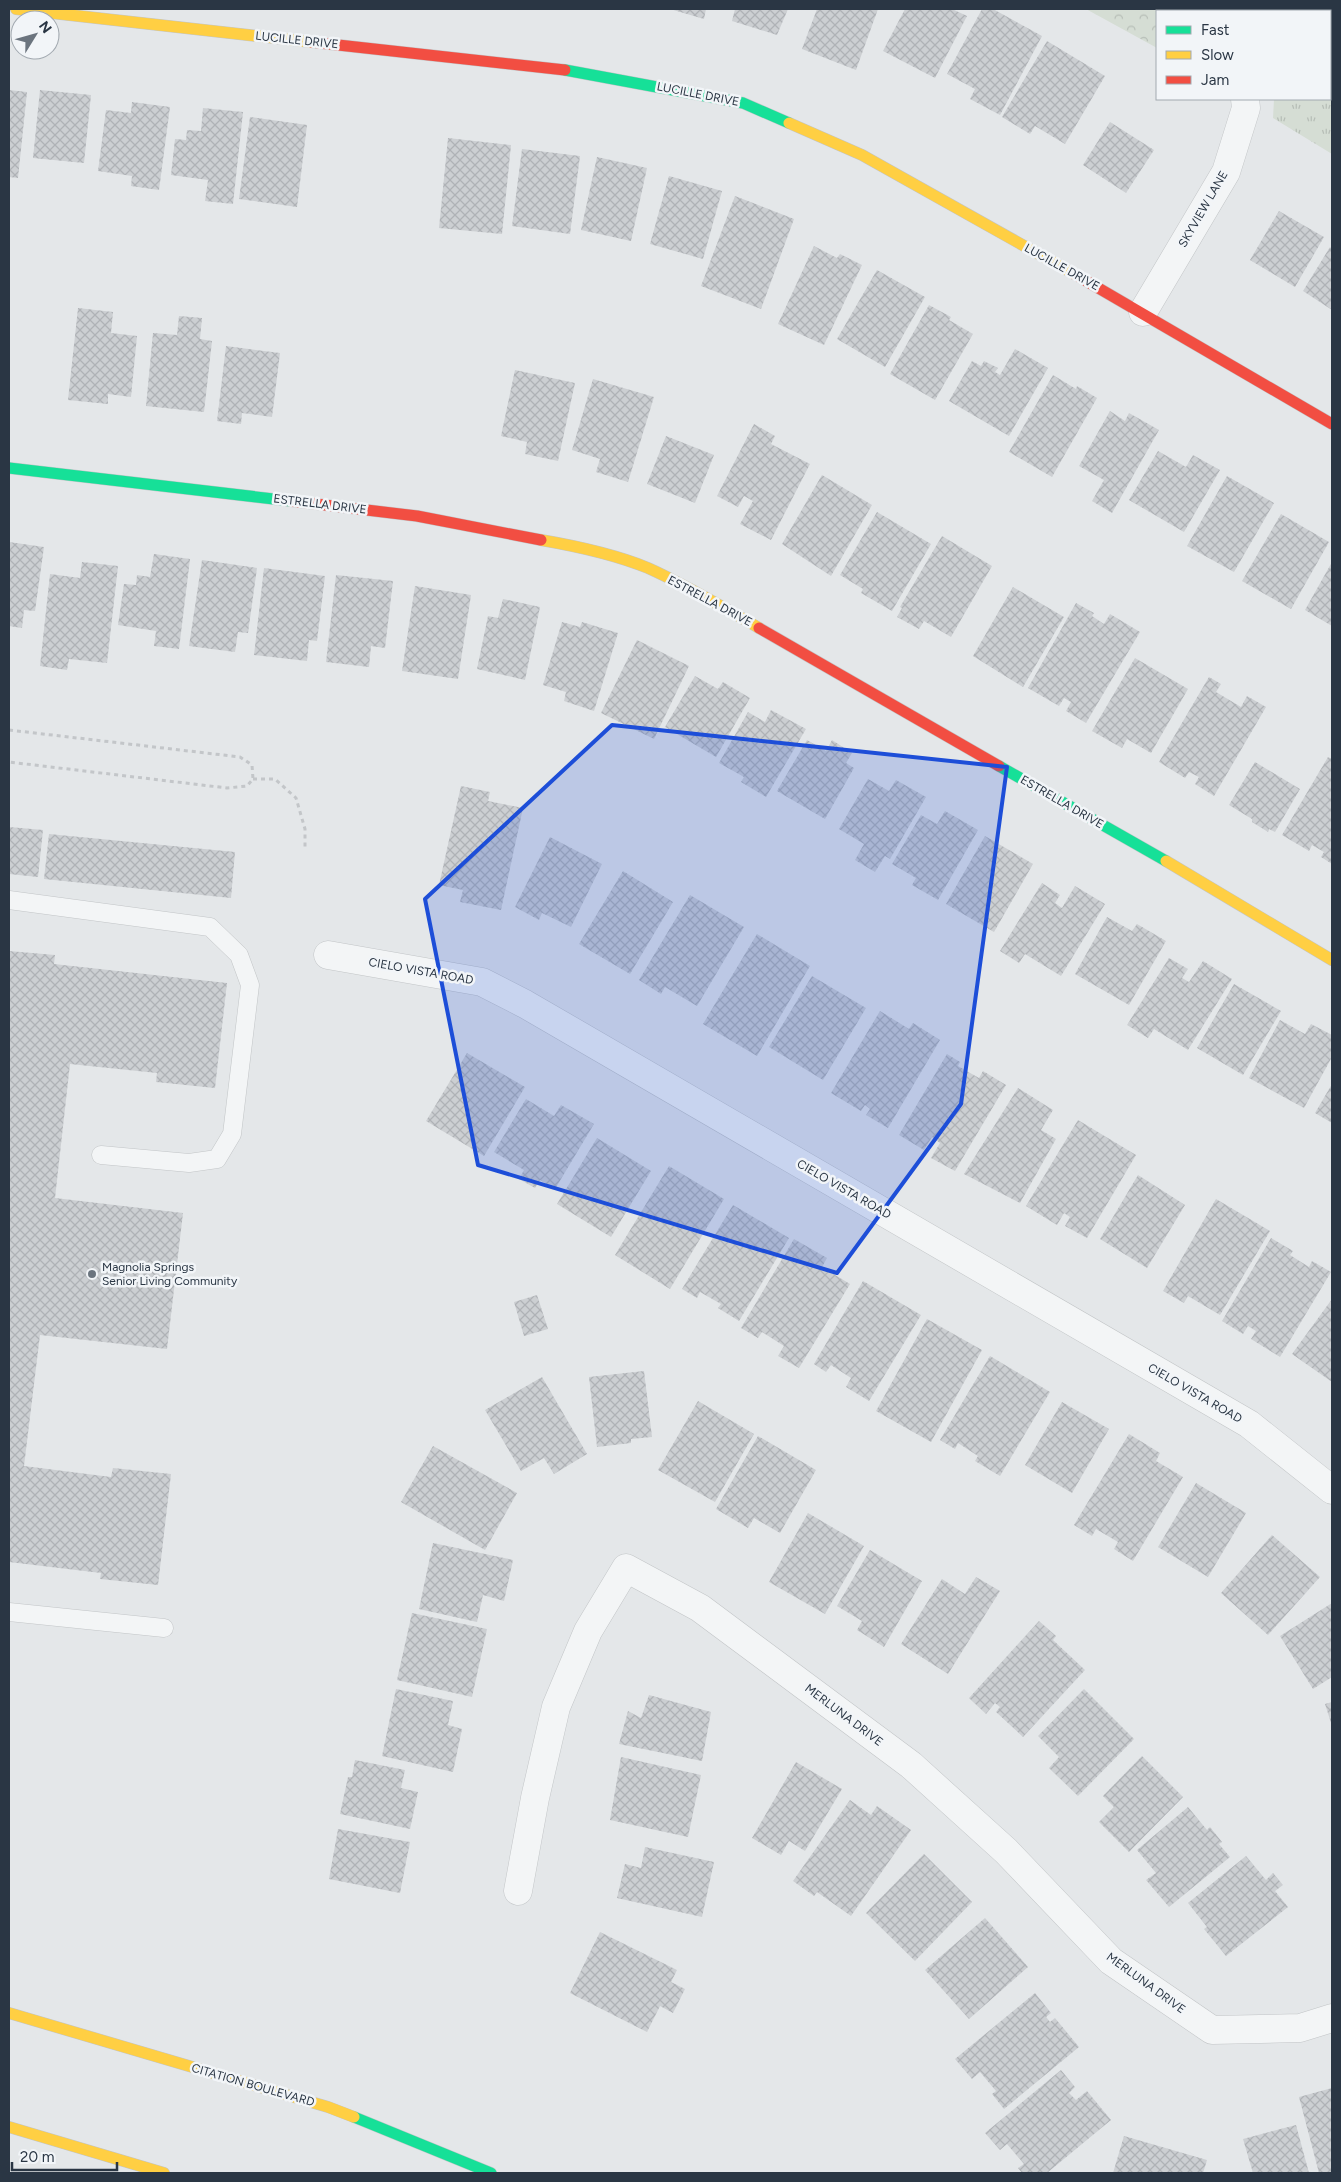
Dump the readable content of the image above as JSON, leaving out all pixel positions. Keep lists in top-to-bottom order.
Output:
{
  "streets": {
    "street": [
      "LUCILLE DRIVE",
      "SKYVIEW LANE",
      "ESTRELLA DRIVE",
      "CIELO VISTA ROAD",
      "MERLUNA DRIVE",
      "CITATION BOULEVARD"
    ]
  },
  "crossings": [
    ["LUCILLE DRIVE", "SKYVIEW LANE"]
  ],
  "places": ["Magnolia Springs Senior Living Community"],
  "legend": ["Fast", "Slow", "Jam"],
  "scale_bar": "20 m",
  "north": "top right"
}
